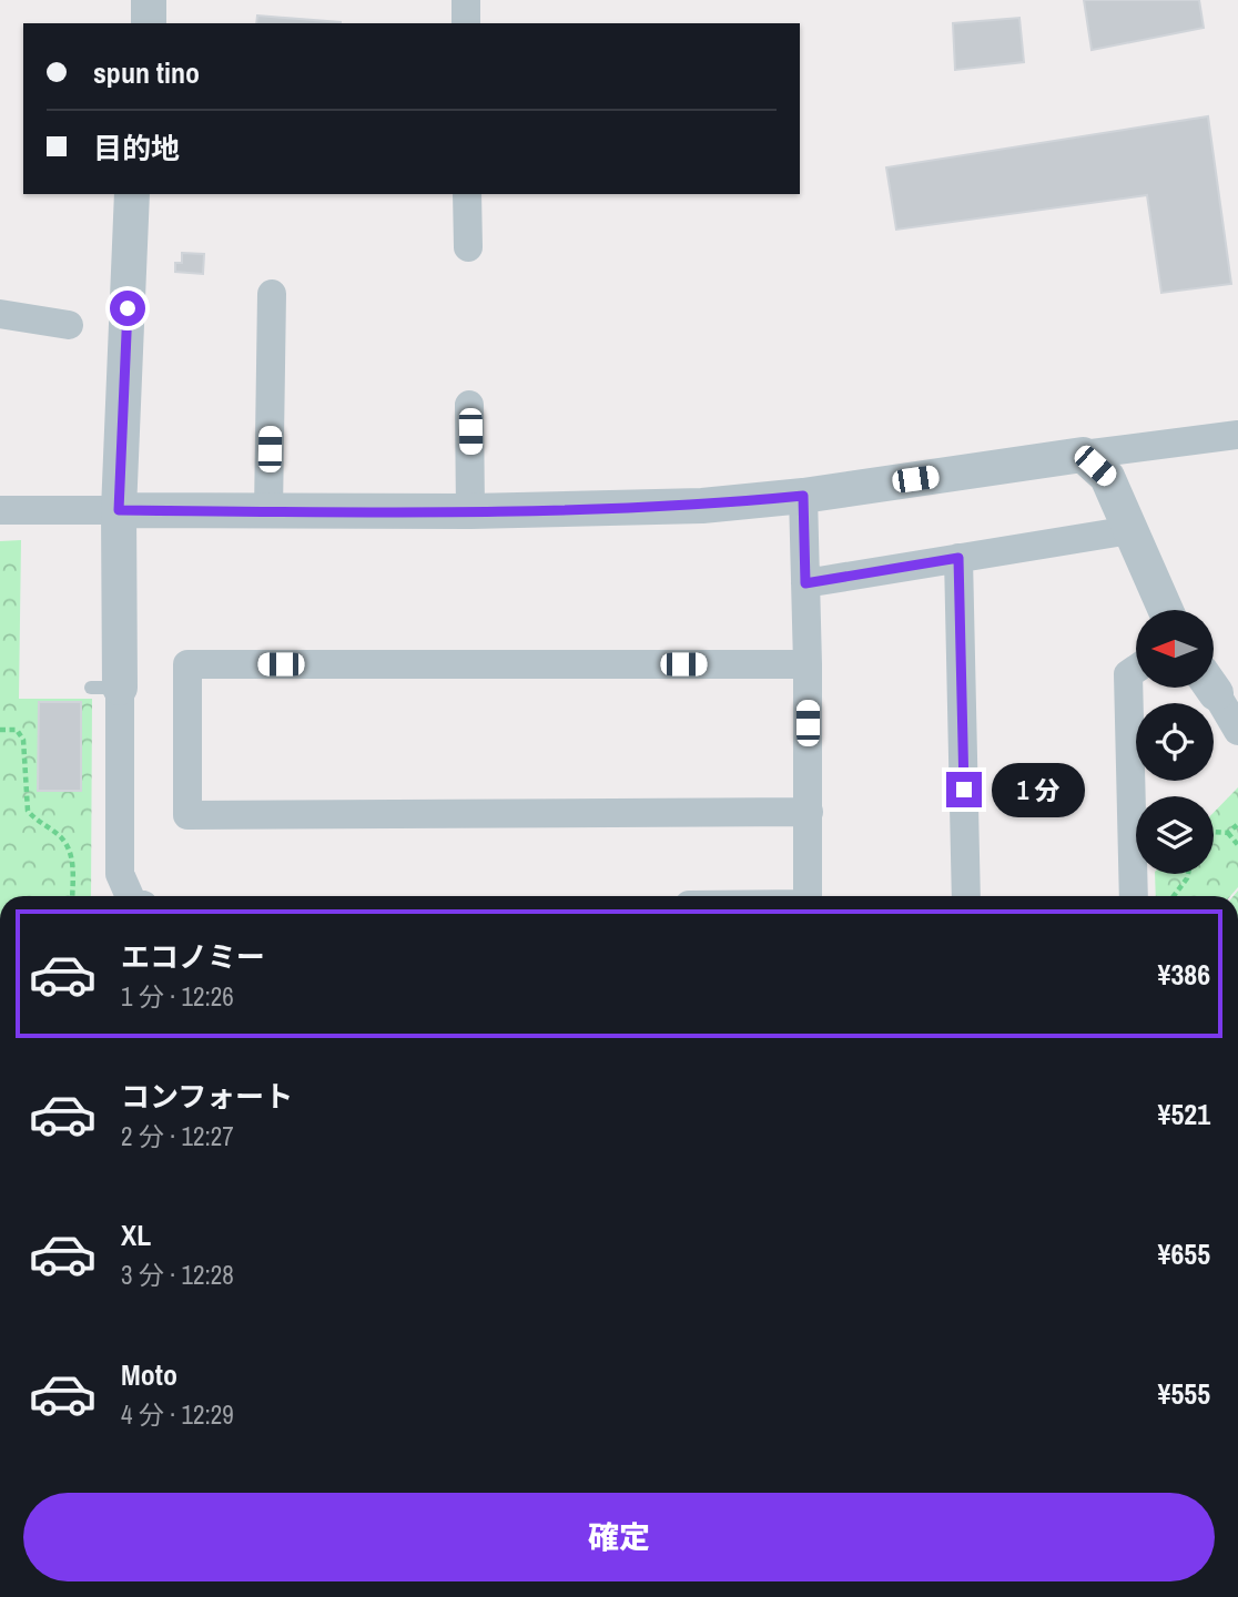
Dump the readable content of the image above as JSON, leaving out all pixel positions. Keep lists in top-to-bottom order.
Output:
{
  "north": "left",
  "page": {
    "banner": ["spun tino", "目的地"],
    "bubble": "1 分",
    "list": [
      {
        "name": "エコノミー",
        "note": "1 分 · 12:26",
        "value": "¥386"
      },
      {
        "name": "コンフォート",
        "note": "2 分 · 12:27",
        "value": "¥521"
      },
      {
        "name": "XL",
        "note": "3 分 · 12:28",
        "value": "¥655"
      },
      {
        "name": "Moto",
        "note": "4 分 · 12:29",
        "value": "¥555"
      }
    ],
    "buttons": "確定"
  }
}
